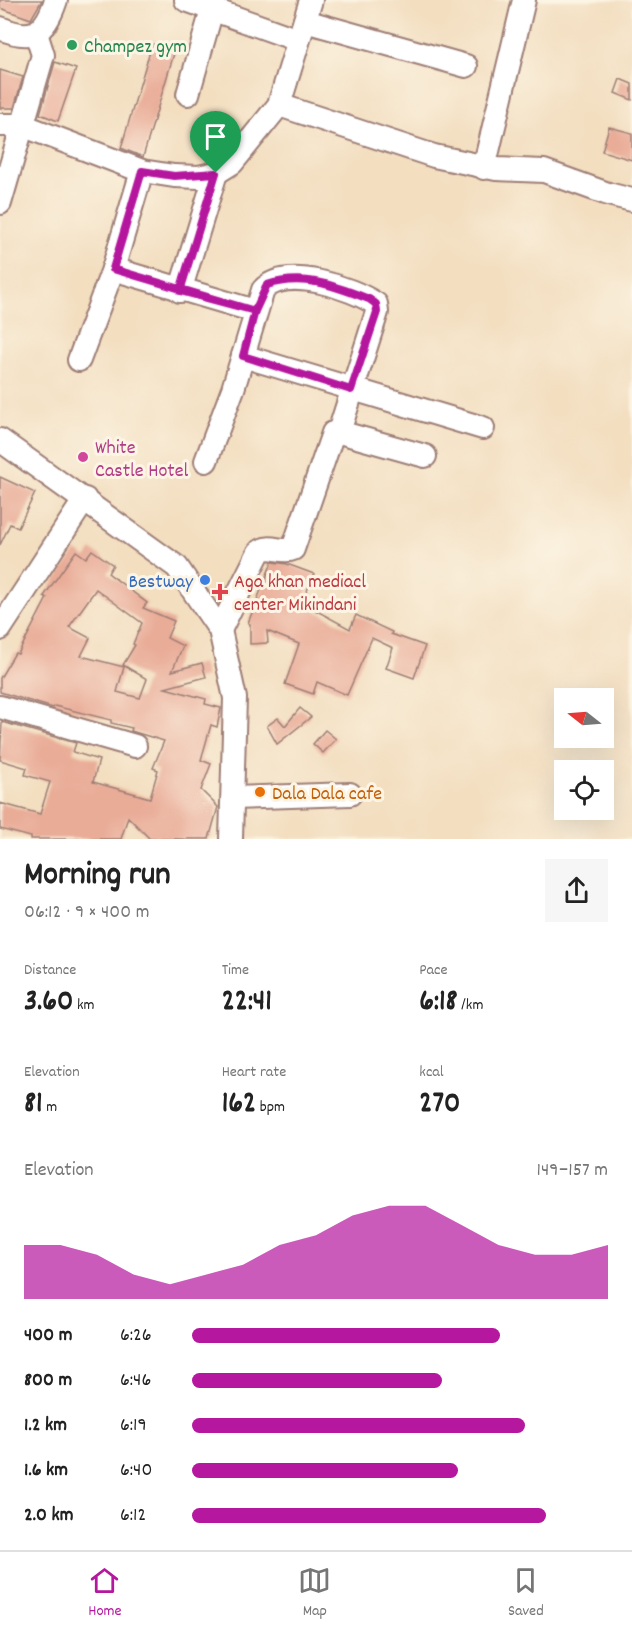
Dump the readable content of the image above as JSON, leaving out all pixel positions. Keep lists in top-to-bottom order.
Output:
{
  "places": {
    "other": [
      "Champez gym",
      "White Castle Hotel",
      "Bestway",
      "Dala Dala cafe"
    ],
    "health": ["Aga khan mediacl center Mikindani"]
  },
  "north": "left",
  "page": {
    "heading": ["Morning run", "06:12 · 9 × 400 m"],
    "stats": [
      ["Distance", "3.60 km"],
      ["Time", "22:41"],
      ["Pace", "6:18 /km"],
      ["Elevation", "81 m"],
      ["Heart rate", "162 bpm"],
      ["kcal", "270"]
    ],
    "chart": ["Elevation", "149–157 m"],
    "list": [
      {
        "name": "400 m",
        "note": "6:26"
      },
      {
        "name": "800 m",
        "note": "6:46"
      },
      {
        "name": "1.2 km",
        "note": "6:19"
      },
      {
        "name": "1.6 km",
        "note": "6:40"
      },
      {
        "name": "2.0 km",
        "note": "6:12"
      }
    ],
    "tabs": ["Home", "Map", "Saved"]
  }
}
